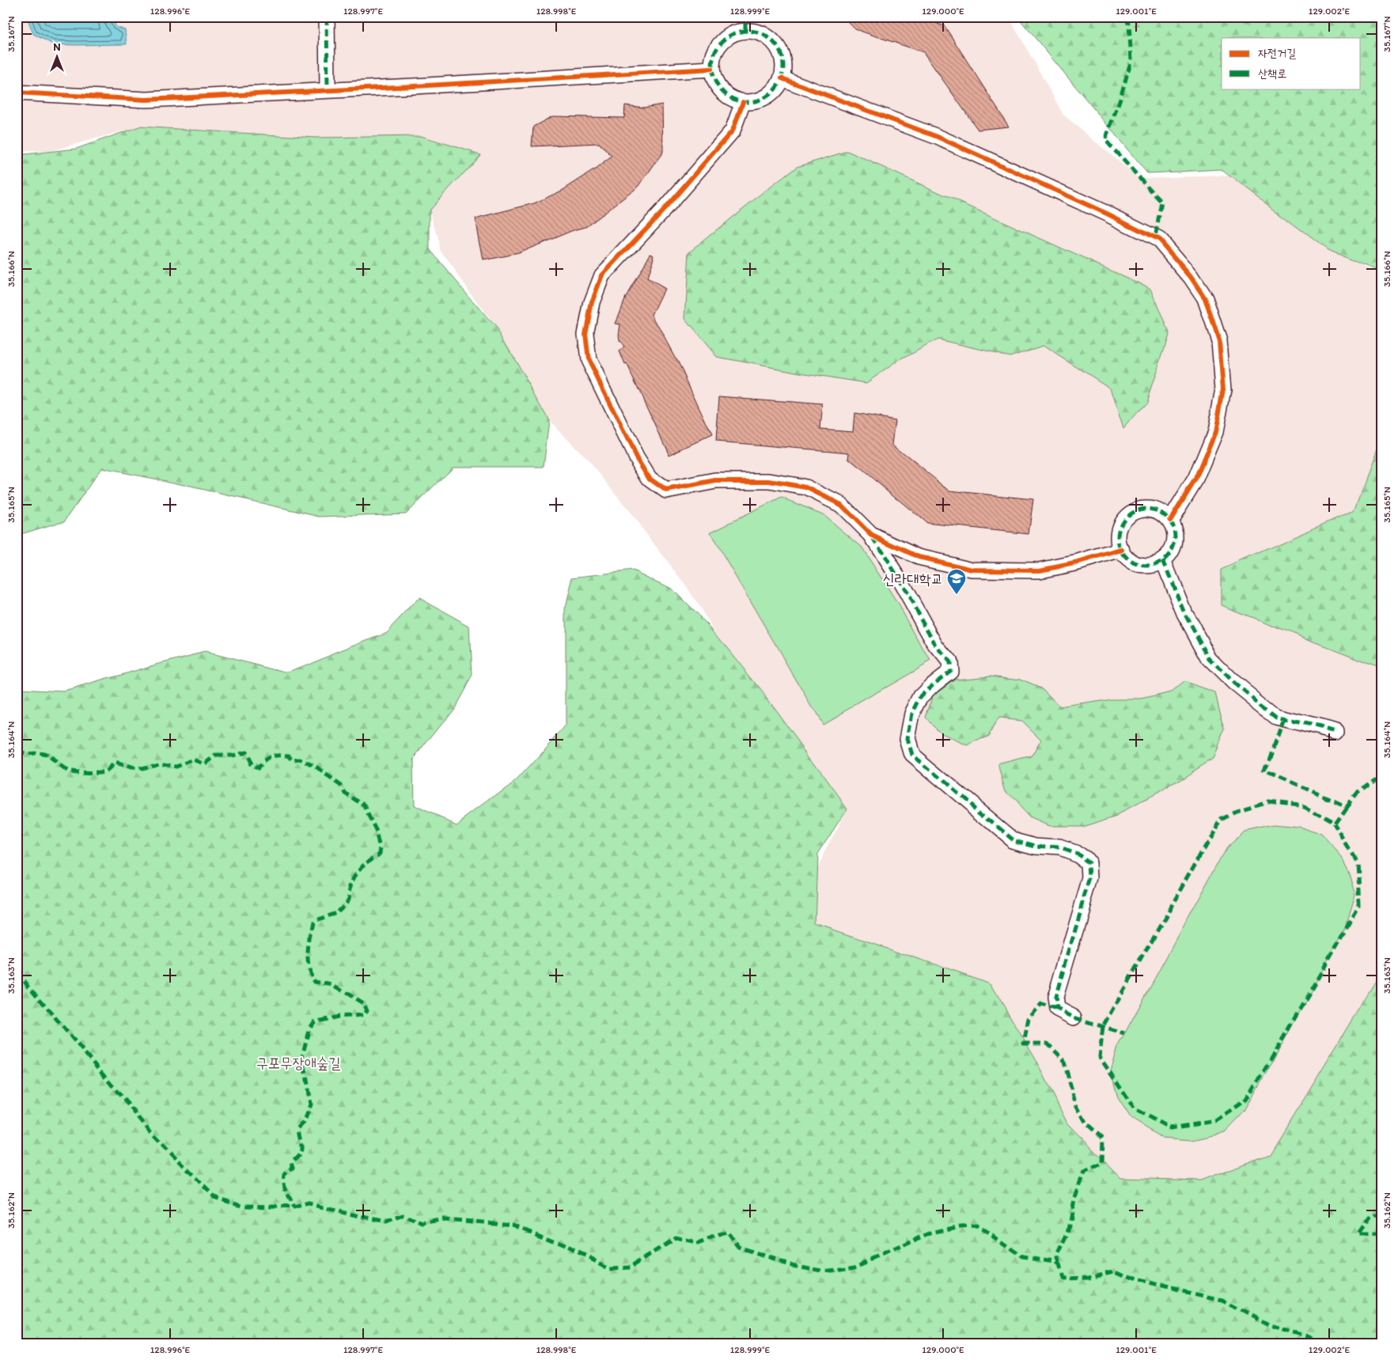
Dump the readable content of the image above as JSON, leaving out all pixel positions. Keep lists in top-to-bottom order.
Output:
{
  "parks": ["구포무장애숲길"],
  "places": {
    "school or university": ["신라대학교"]
  },
  "legend": ["자전거길", "산책로"],
  "north": "top",
  "coordinates": [
    "128.996°E",
    "128.997°E",
    "128.998°E",
    "128.999°E",
    "129.000°E",
    "129.001°E",
    "129.002°E",
    "35.167°N",
    "35.166°N",
    "35.165°N",
    "35.164°N",
    "35.163°N",
    "35.162°N"
  ]
}
